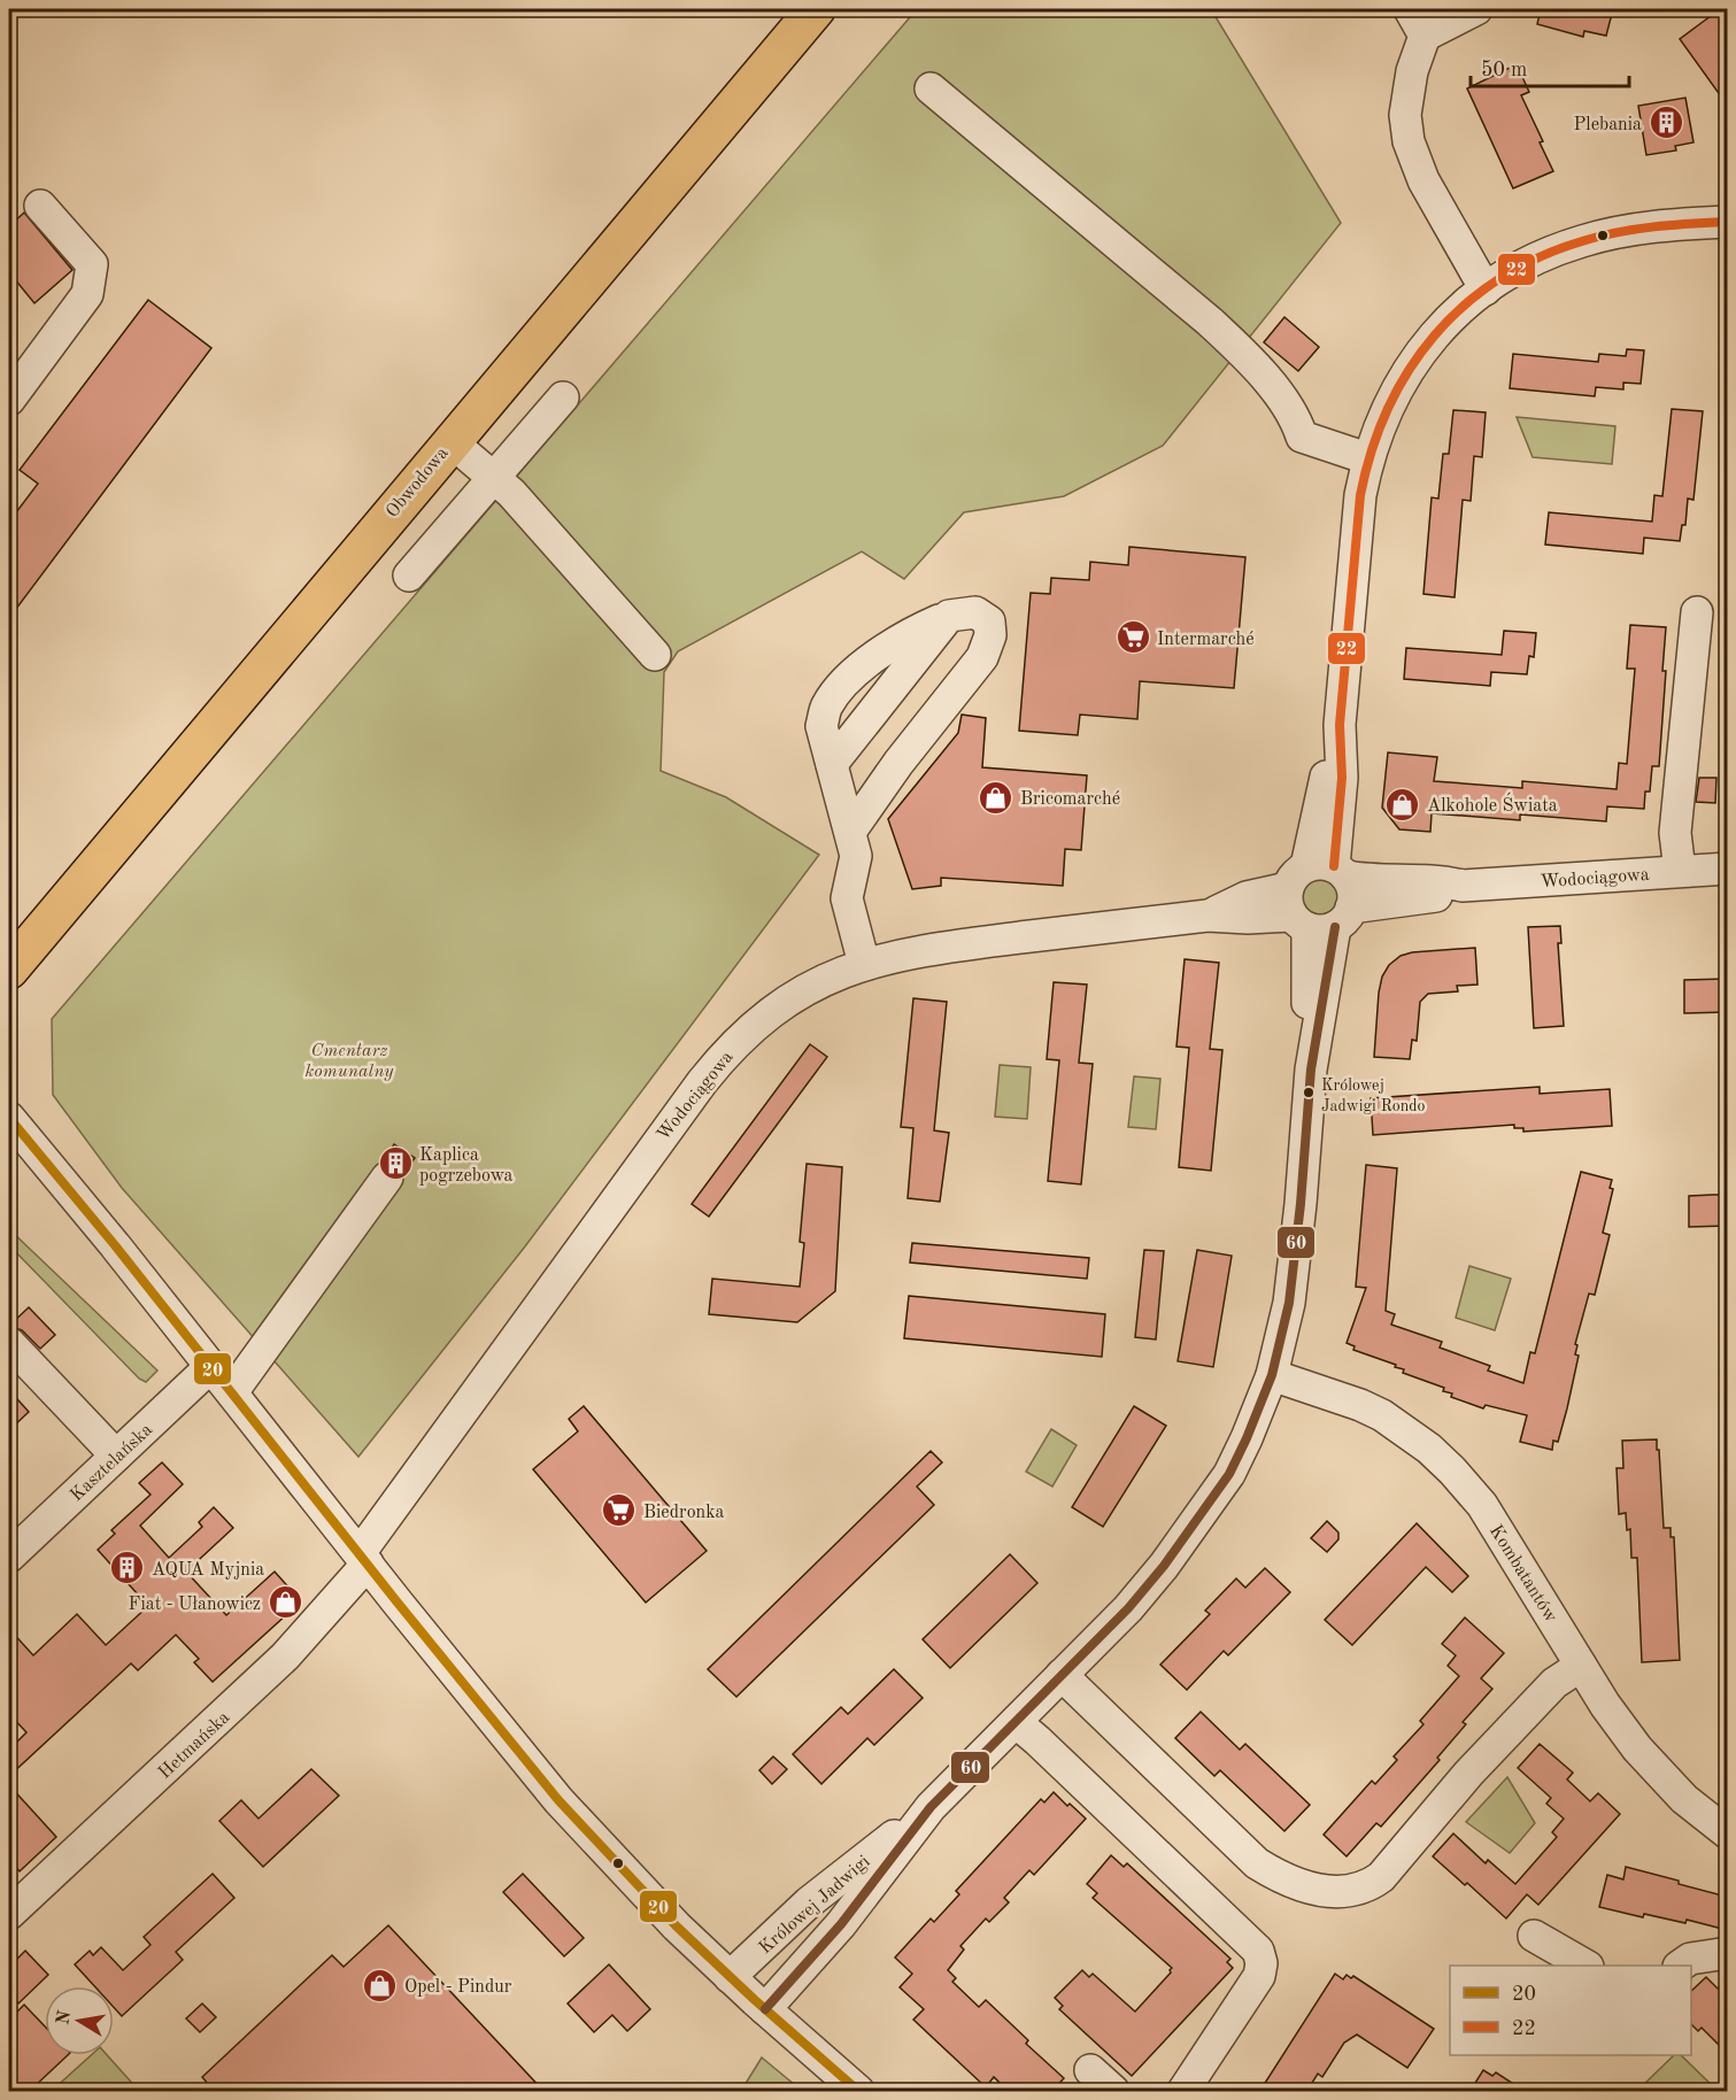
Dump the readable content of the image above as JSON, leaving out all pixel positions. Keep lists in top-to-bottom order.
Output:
{
  "streets": {
    "main road": ["Obwodowa"],
    "street": [
      "Wodociągowa",
      "Kasztelańska",
      "Kombatantów",
      "Hetmańska",
      "Królowej Jadwigi"
    ]
  },
  "crossings": [
    ["Wodociągowa", "Hetmańska"],
    ["Wodociągowa", "Królowej Jadwigi"],
    ["Kombatantów", "Królowej Jadwigi"]
  ],
  "parks": ["Cmentarz komunalny"],
  "places": {
    "building": ["Plebania", "Kaplica pogrzebowa", "AQUA Myjnia"],
    "supermarket": ["Intermarché", "Biedronka"],
    "shop": [
      "Bricomarché",
      "Alkohole Świata",
      "Fiat - Ułanowicz",
      "Opel - Pindur"
    ],
    "other": ["Królowej Jadwigi Rondo"]
  },
  "lines": ["transit line 22", "transit line 60", "transit line 20"],
  "legend": ["20", "22"],
  "scale_bar": "50 m",
  "north": "left"
}
